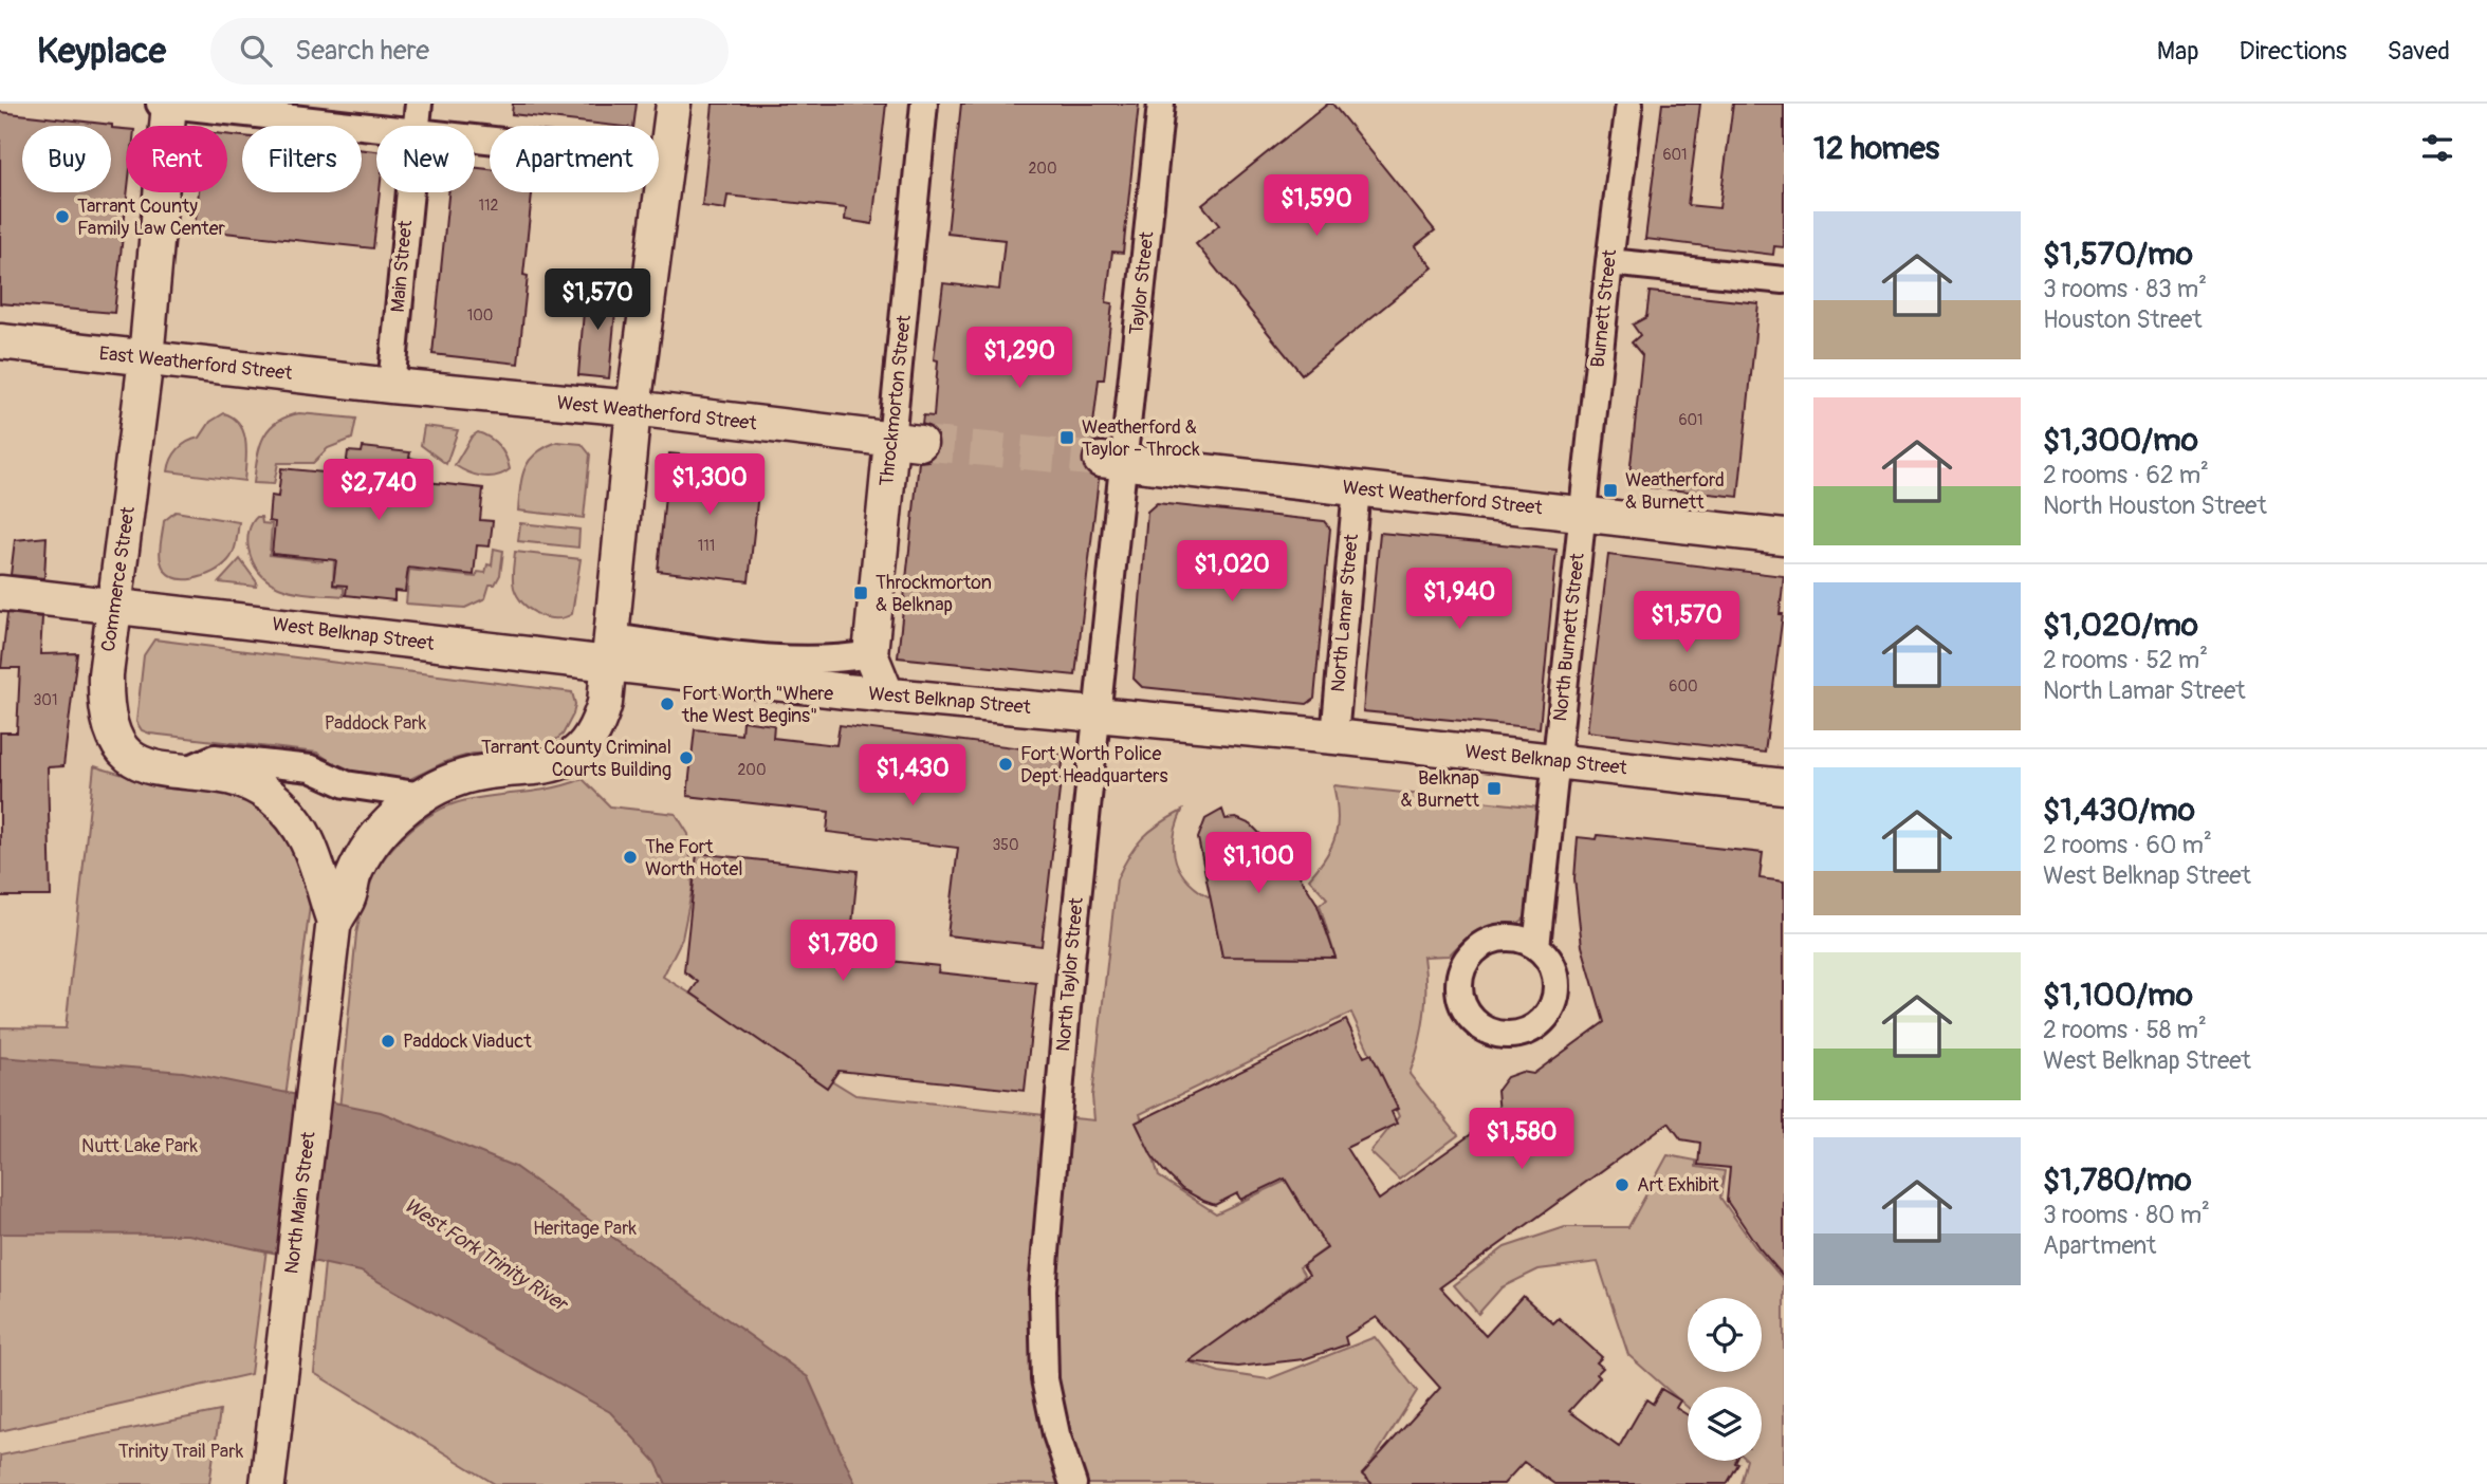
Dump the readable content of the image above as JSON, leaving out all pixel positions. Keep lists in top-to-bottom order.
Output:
{
  "streets": {
    "main road": [
      "East Weatherford Street",
      "Throckmorton Street",
      "West Weatherford Street",
      "Commerce Street",
      "West Belknap Street",
      "North Main Street"
    ],
    "street": [
      "Main Street",
      "Taylor Street",
      "Burnett Street",
      "North Lamar Street",
      "North Burnett Street",
      "North Taylor Street"
    ]
  },
  "crossings": [
    ["Main Street", "East Weatherford Street"],
    ["Main Street", "West Weatherford Street"],
    ["Taylor Street", "West Weatherford Street"],
    ["Taylor Street", "North Taylor Street"],
    ["Burnett Street", "West Weatherford Street"],
    ["Burnett Street", "North Burnett Street"],
    ["East Weatherford Street", "West Weatherford Street"],
    ["East Weatherford Street", "Commerce Street"],
    ["Throckmorton Street", "West Weatherford Street"],
    ["Throckmorton Street", "West Belknap Street"],
    ["West Weatherford Street", "North Lamar Street"],
    ["West Weatherford Street", "North Burnett Street"],
    ["West Weatherford Street", "North Taylor Street"],
    ["Commerce Street", "West Belknap Street"],
    ["Commerce Street", "North Main Street"],
    ["North Lamar Street", "West Belknap Street"],
    ["West Belknap Street", "North Burnett Street"],
    ["West Belknap Street", "North Taylor Street"]
  ],
  "water": ["West Fork Trinity River"],
  "parks": [
    "Paddock Park",
    "Nutt Lake Park",
    "Heritage Park",
    "Trinity Trail Park"
  ],
  "places": {
    "other": [
      "Tarrant County Family Law Center",
      "Fort Worth \"Where the West Begins\"",
      "Tarrant County Criminal Courts Building",
      "Fort Worth Police Dept Headquarters",
      "The Fort Worth Hotel",
      "Paddock Viaduct",
      "Art Exhibit"
    ],
    "transit": [
      "Weatherford & Taylor - Throck",
      "Weatherford & Burnett",
      "Throckmorton & Belknap",
      "Belknap & Burnett"
    ]
  },
  "house_numbers": [
    "601",
    "200",
    "112",
    "100",
    "601",
    "111",
    "600",
    "301",
    "200",
    "350"
  ],
  "page": {
    "header": "Keyplace",
    "search": "Search here",
    "nav": ["Map", "Directions", "Saved"],
    "heading": "12 homes",
    "chip": [
      "Buy",
      "Rent",
      "Filters",
      "New",
      "Apartment"
    ],
    "price": [
      "$1,590",
      "$1,570",
      "$1,290",
      "$1,300",
      "$2,740",
      "$1,020",
      "$1,940",
      "$1,570",
      "$1,430",
      "$1,100",
      "$1,780",
      "$1,580"
    ],
    "list": [
      {
        "name": "$1,570/mo",
        "note": "3 rooms · 83 m² · Houston Street"
      },
      {
        "name": "$1,300/mo",
        "note": "2 rooms · 62 m² · North Houston Street"
      },
      {
        "name": "$1,020/mo",
        "note": "2 rooms · 52 m² · North Lamar Street"
      },
      {
        "name": "$1,430/mo",
        "note": "2 rooms · 60 m² · West Belknap Street"
      },
      {
        "name": "$1,100/mo",
        "note": "2 rooms · 58 m² · West Belknap Street"
      },
      {
        "name": "$1,780/mo",
        "note": "3 rooms · 80 m² · Apartment"
      }
    ]
  }
}
